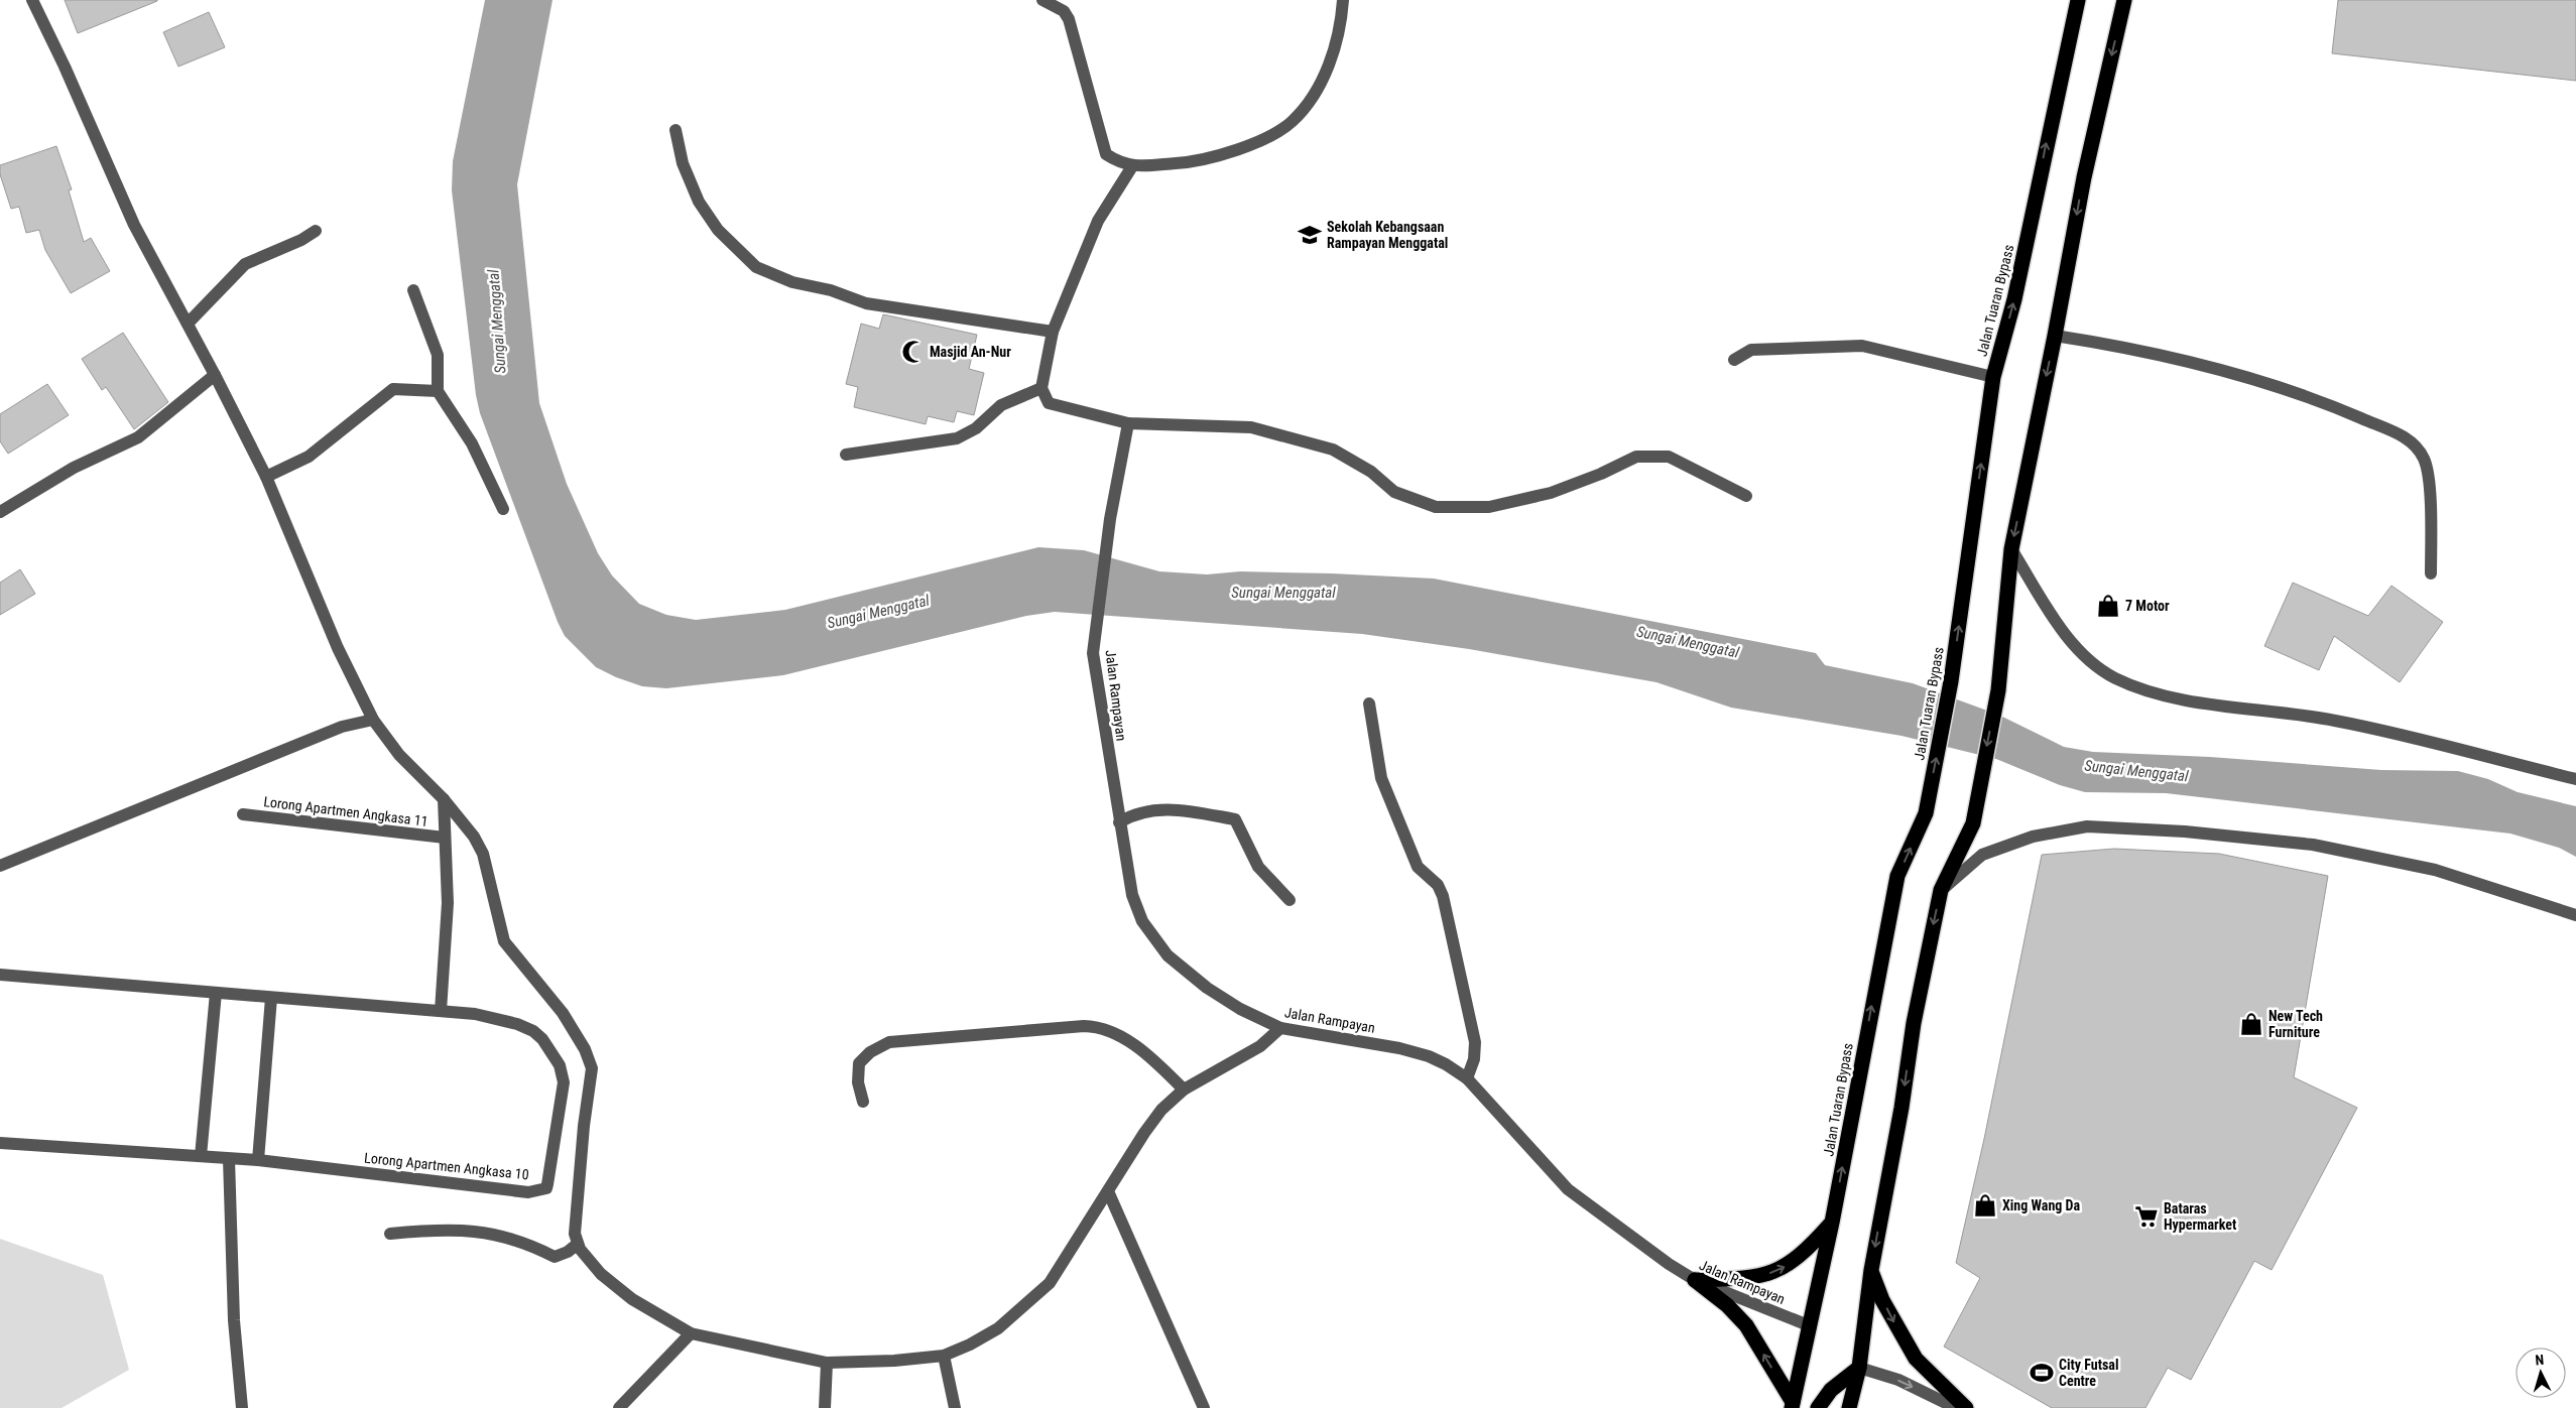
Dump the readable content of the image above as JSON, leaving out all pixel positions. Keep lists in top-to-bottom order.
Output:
{
  "streets": {
    "highway": ["Jalan Tuaran Bypass"],
    "street": ["Jalan Rampayan", "Lorong Apartmen Angkasa 11", "Lorong Apartmen Angkasa 10"]
  },
  "crossings": [
    ["Jalan Tuaran Bypass", "Jalan Rampayan"],
    ["Lorong Apartmen Angkasa 11", "Lorong Apartmen Angkasa 10"]
  ],
  "water": ["Sungai Menggatal"],
  "places": {
    "school or university": ["Sekolah Kebangsaan Rampayan Menggatal"],
    "mosque": ["Masjid An-Nur"],
    "shop": ["7 Motor", "New Tech Furniture", "Xing Wang Da"],
    "supermarket": ["Bataras Hypermarket"],
    "sports": ["City Futsal Centre"]
  },
  "north": "top"
}
